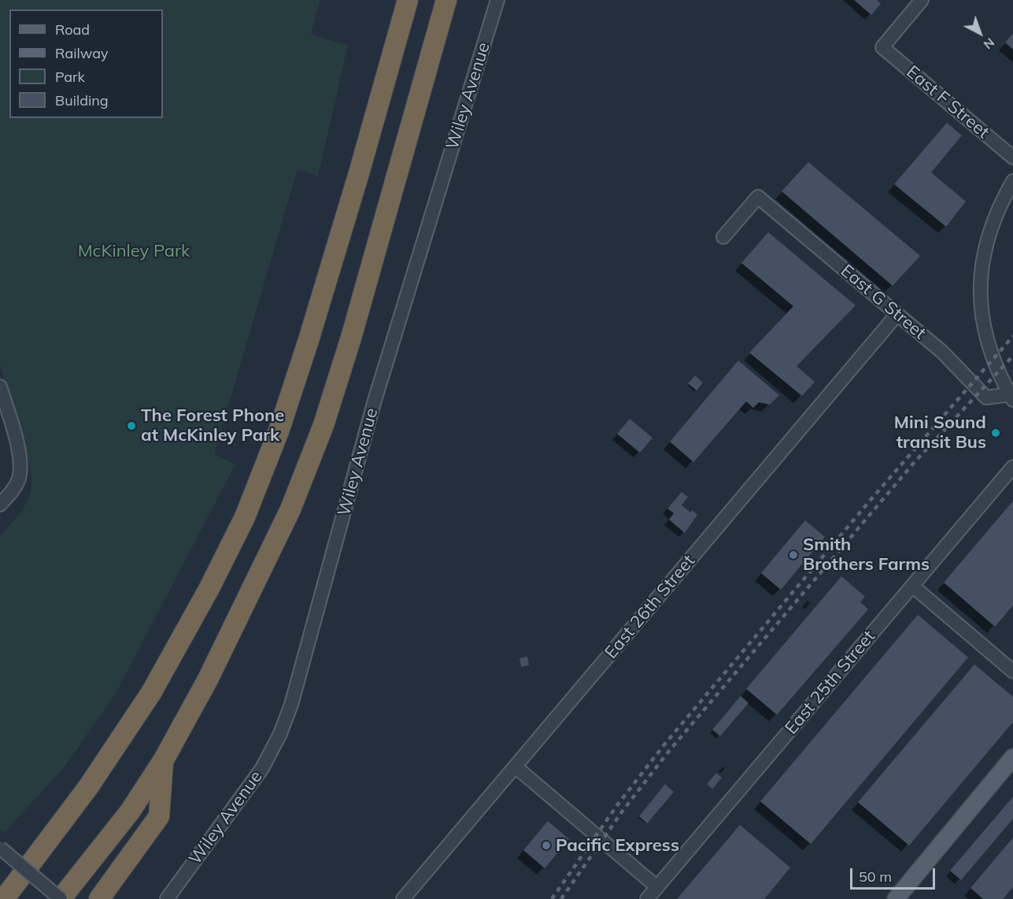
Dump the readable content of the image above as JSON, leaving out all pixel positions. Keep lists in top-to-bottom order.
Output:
{
  "streets": {
    "street": [
      "Wiley Avenue",
      "East F Street",
      "East G Street",
      "East 26th Street",
      "East 25th Street"
    ]
  },
  "crossings": [
    ["East G Street", "East 26th Street"]
  ],
  "parks": ["McKinley Park"],
  "places": [
    "The Forest Phone at McKinley Park",
    "Mini Sound transit Bus",
    "Smith Brothers Farms",
    "Pacific Express"
  ],
  "legend": [
    "Road",
    "Railway",
    "Park",
    "Building"
  ],
  "scale_bar": "50 m",
  "north": "bottom right"
}
